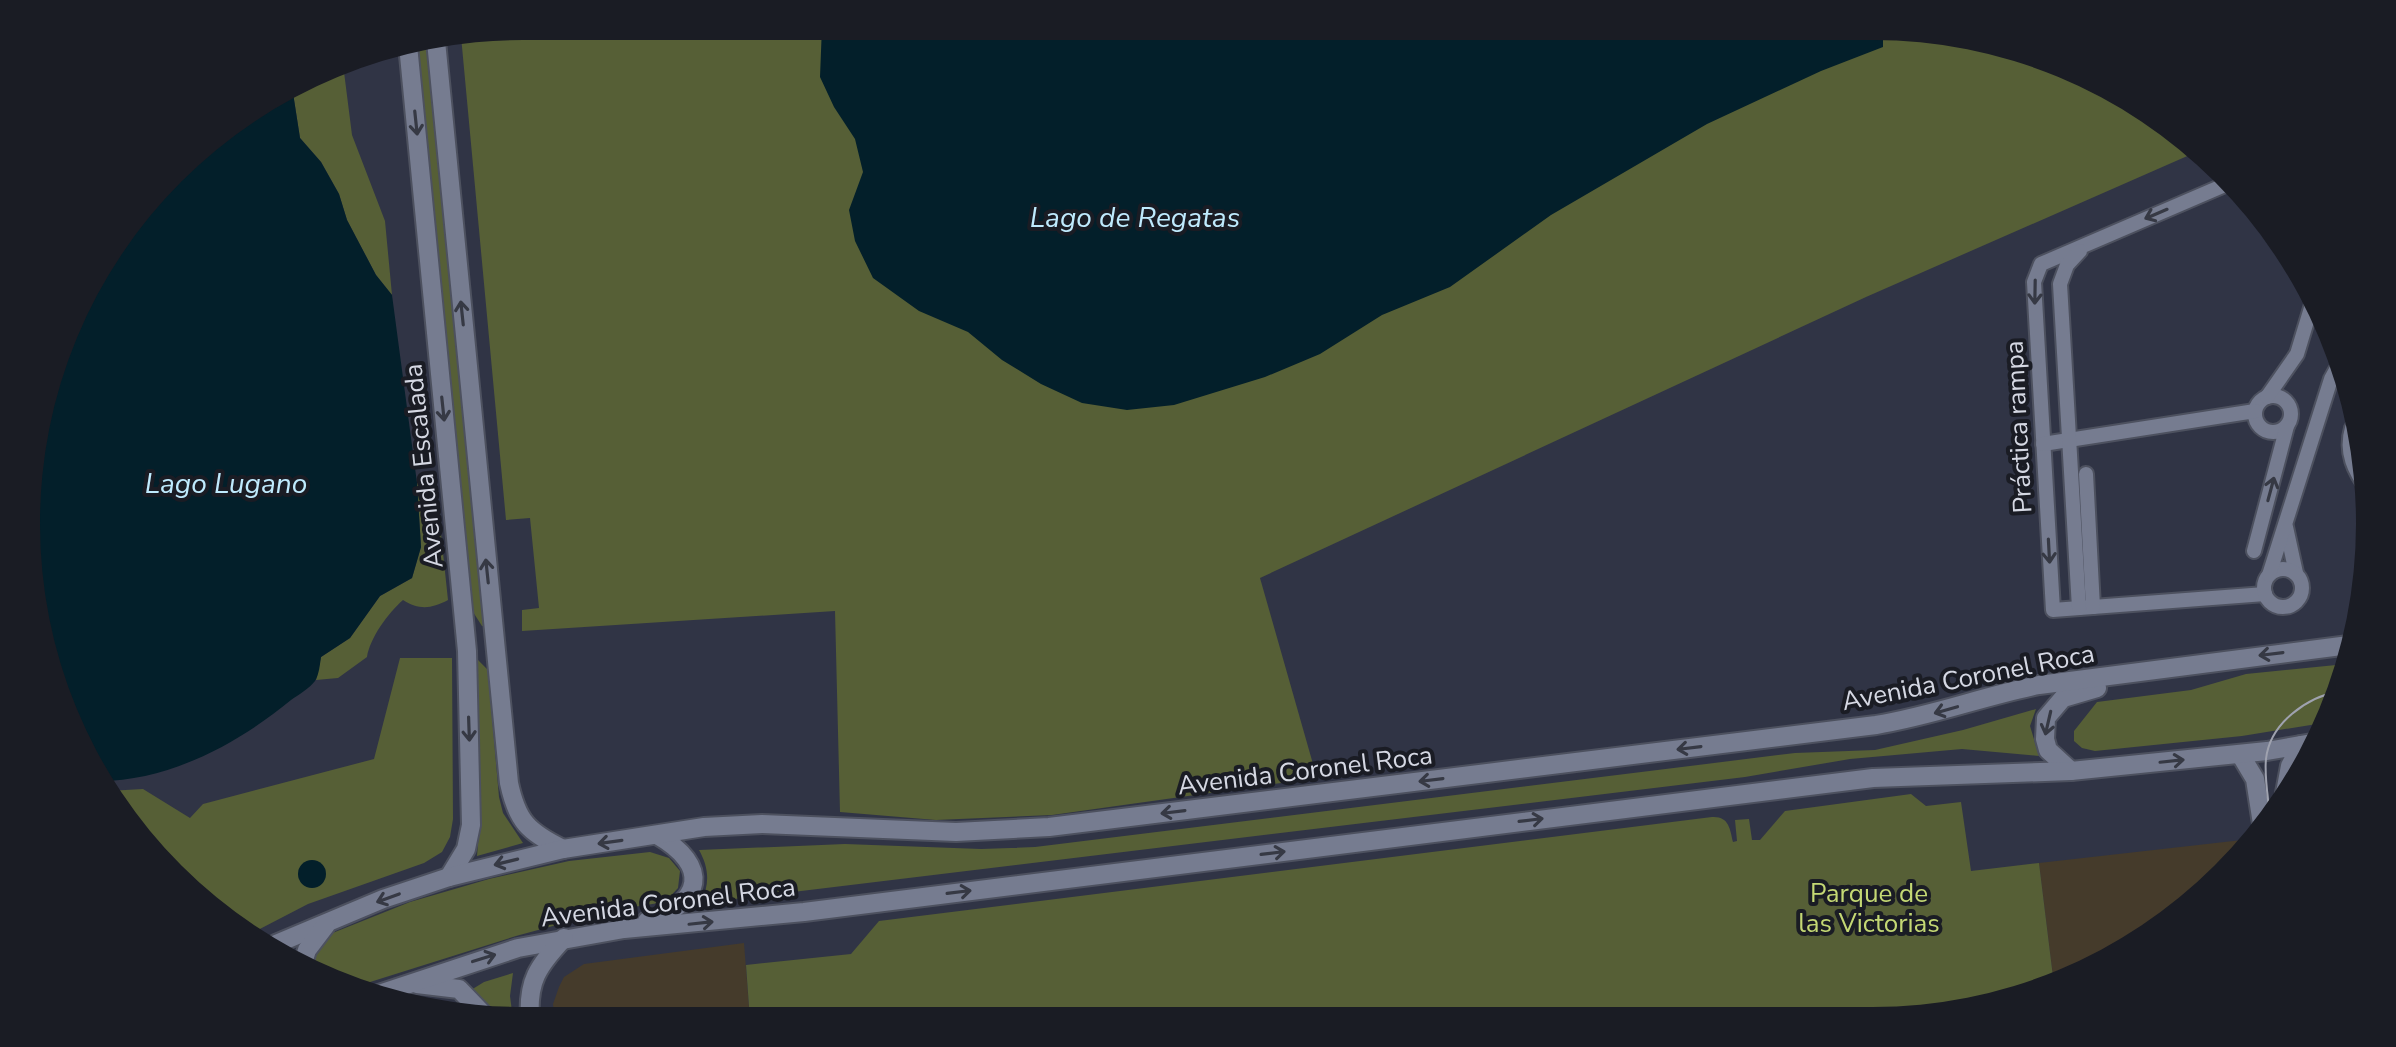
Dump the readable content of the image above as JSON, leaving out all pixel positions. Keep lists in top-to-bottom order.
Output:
{
  "streets": {
    "main road": ["Avenida Escalada", "Avenida Coronel Roca"],
    "street": ["Práctica rampa"]
  },
  "crossings": [
    ["Avenida Escalada", "Avenida Coronel Roca"]
  ],
  "water": ["Lago de Regatas", "Lago Lugano"],
  "parks": ["Parque de las Victorias"]
}
